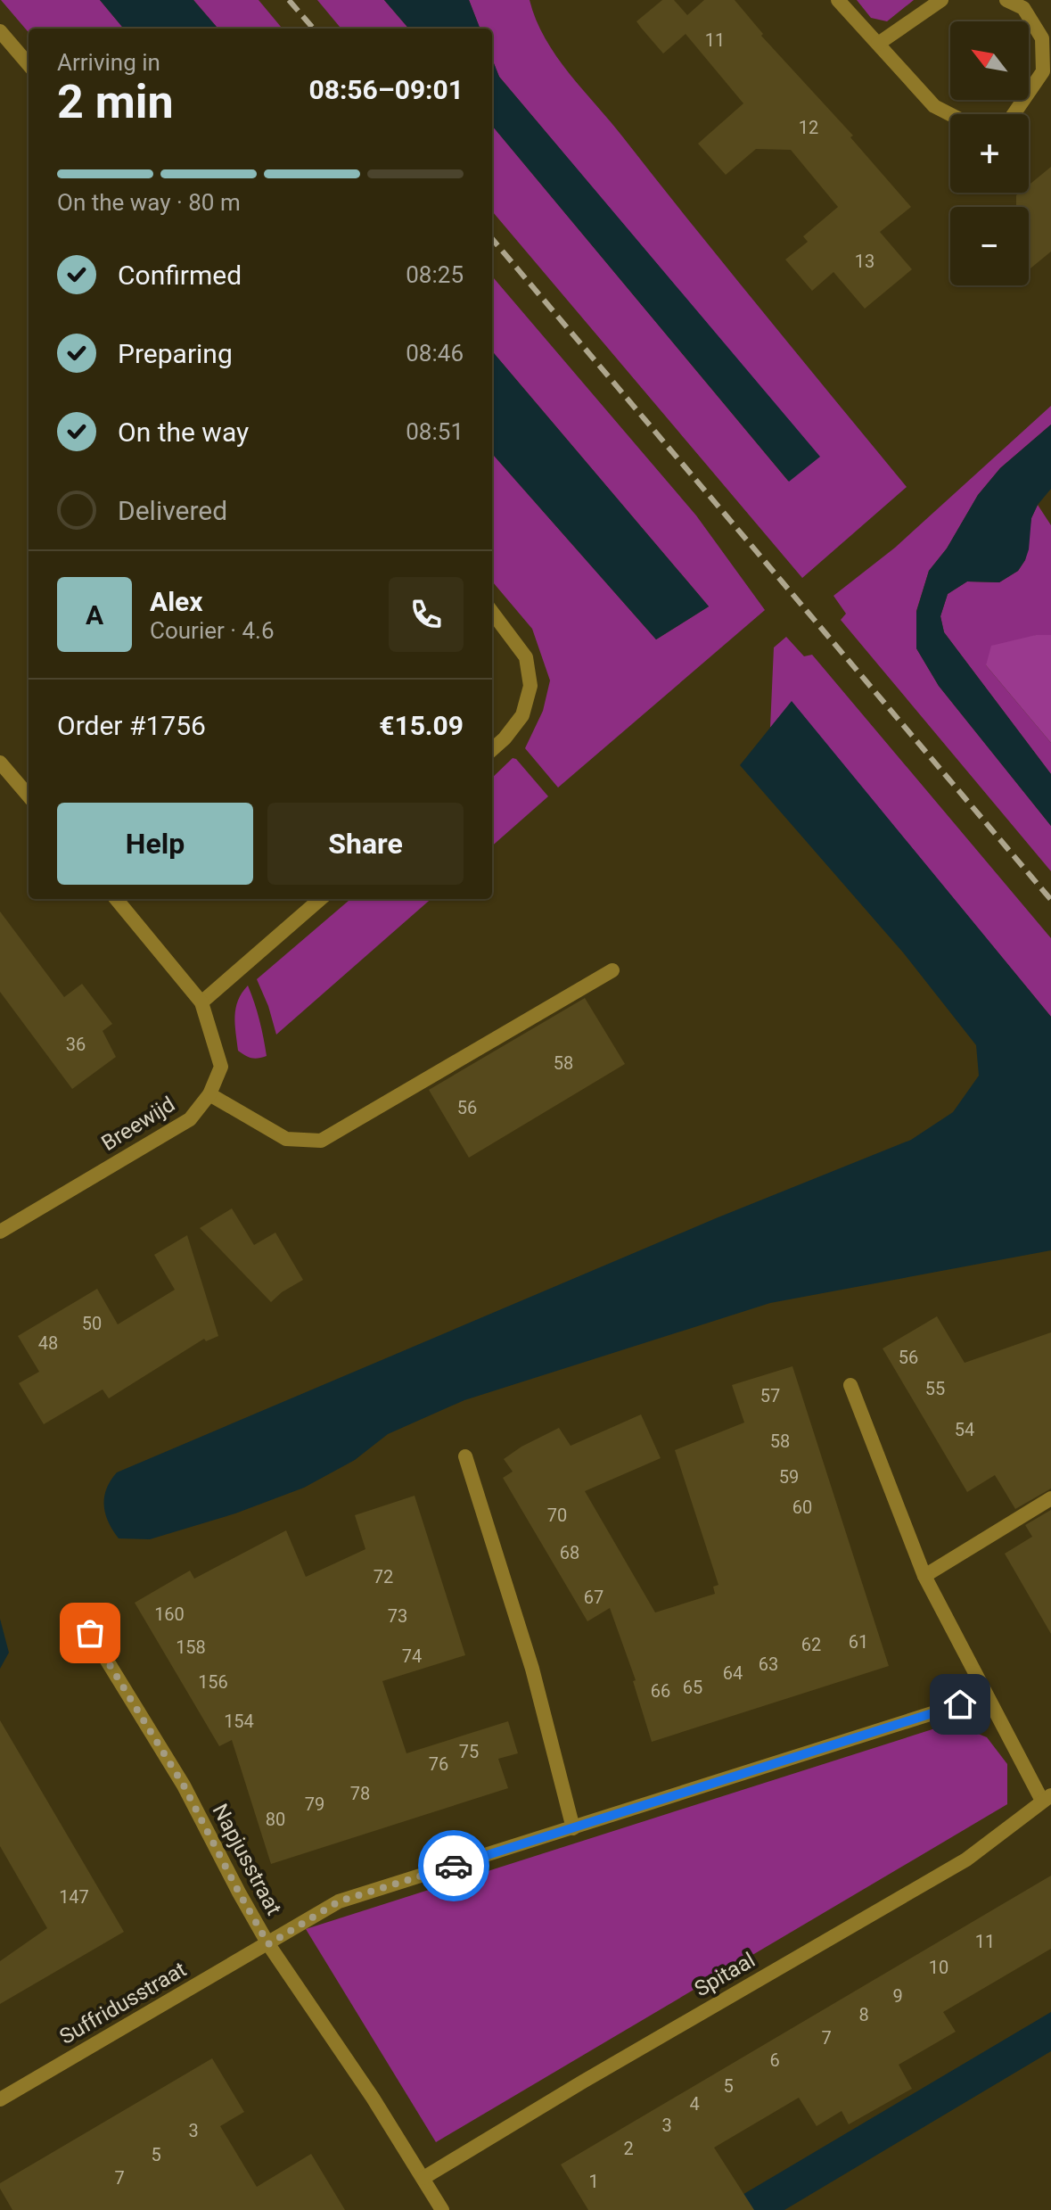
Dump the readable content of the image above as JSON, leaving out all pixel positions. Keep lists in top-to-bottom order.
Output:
{
  "streets": {
    "street": [
      "Breewijd",
      "Napjusstraat",
      "Spitaal",
      "Suffridusstraat"
    ]
  },
  "crossings": [
    ["Napjusstraat", "Spitaal"],
    ["Napjusstraat", "Suffridusstraat"]
  ],
  "house_numbers": [
    "11",
    "12",
    "13",
    "36",
    "58",
    "56",
    "50",
    "48",
    "56",
    "55",
    "57",
    "54",
    "58",
    "59",
    "60",
    "70",
    "68",
    "72",
    "67",
    "160",
    "73",
    "61",
    "62",
    "158",
    "74",
    "63",
    "64",
    "156",
    "65",
    "66",
    "154",
    "75",
    "76",
    "78",
    "79",
    "80",
    "147",
    "11",
    "10",
    "9",
    "8",
    "7",
    "6",
    "5",
    "4",
    "3",
    "3",
    "2",
    "5",
    "7",
    "1"
  ],
  "north": "top left",
  "page": {
    "map_buttons": ["+", "−"],
    "heading": ["2 min", "Arriving in", "08:56–09:01"],
    "panel": [
      "Alex",
      "Courier · 4.6",
      "Order #1756",
      "€15.09"
    ],
    "bar": "On the way · 80 m",
    "list": [
      ["Confirmed", "08:25"],
      ["Preparing", "08:46"],
      ["On the way", "08:51"],
      "Delivered"
    ],
    "round": "A",
    "buttons": ["Help", "Share"]
  }
}
